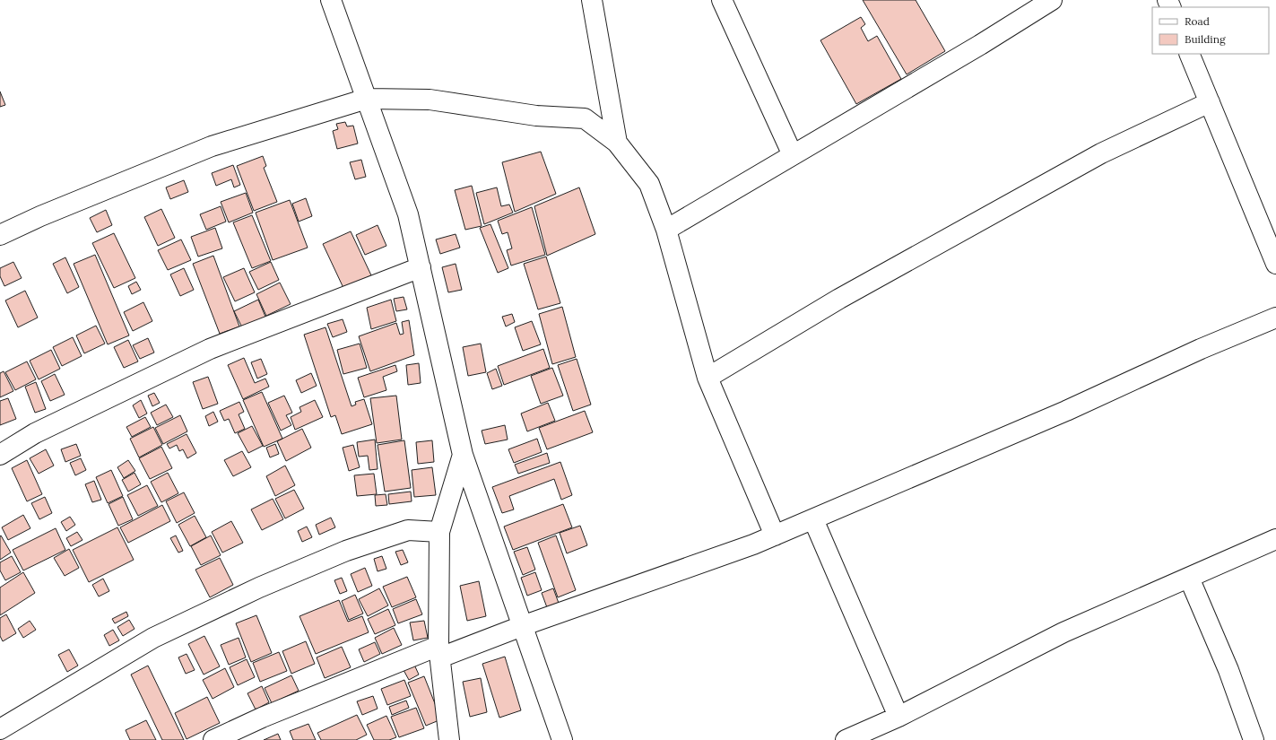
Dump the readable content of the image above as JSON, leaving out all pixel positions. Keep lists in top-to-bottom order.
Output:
{
  "legend": ["Road", "Building"]
}
